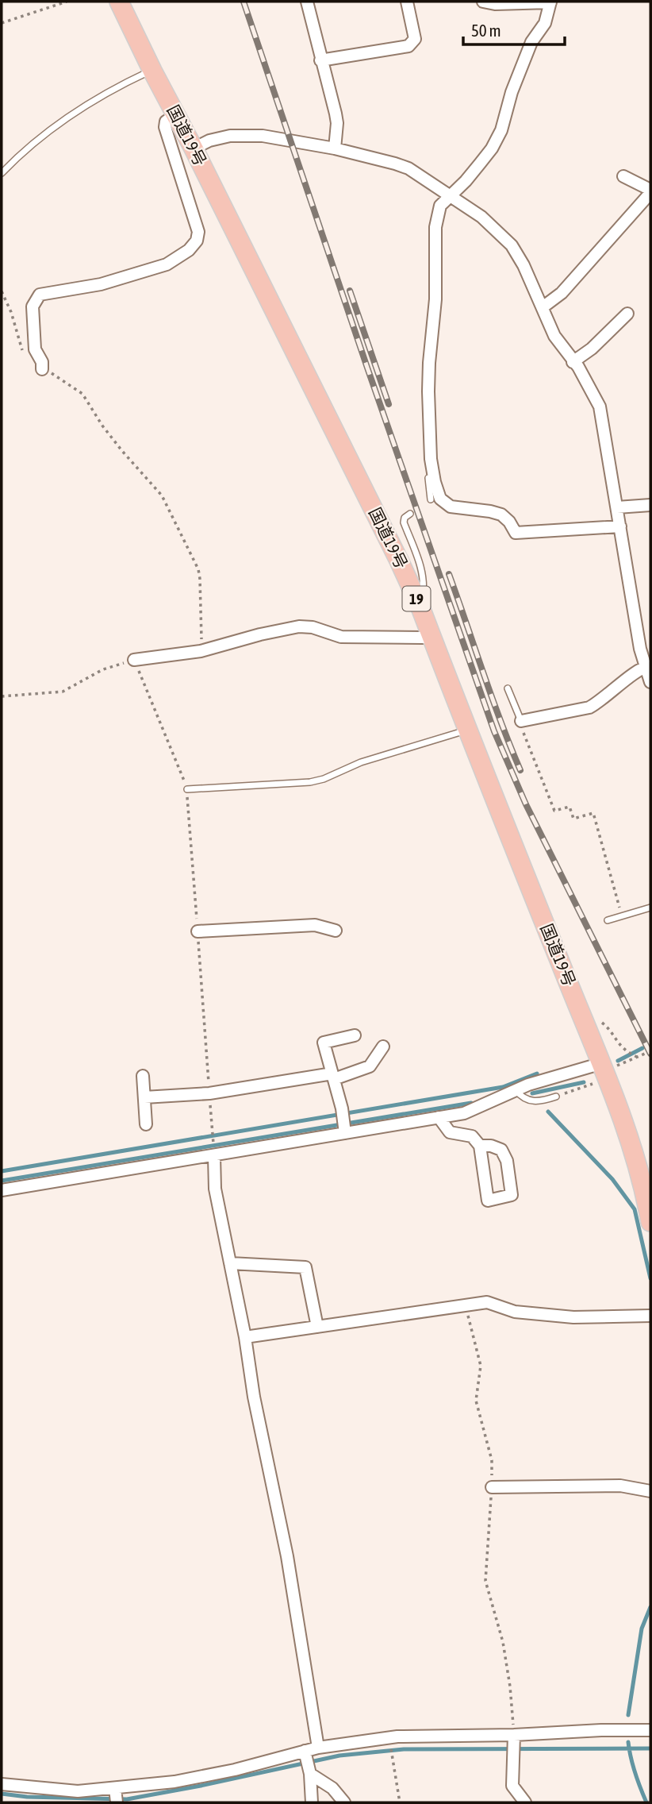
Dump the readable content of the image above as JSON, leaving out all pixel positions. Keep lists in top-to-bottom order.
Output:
{
  "streets": {
    "highway": ["国道19号", "19"]
  },
  "scale_bar": "50 m"
}
